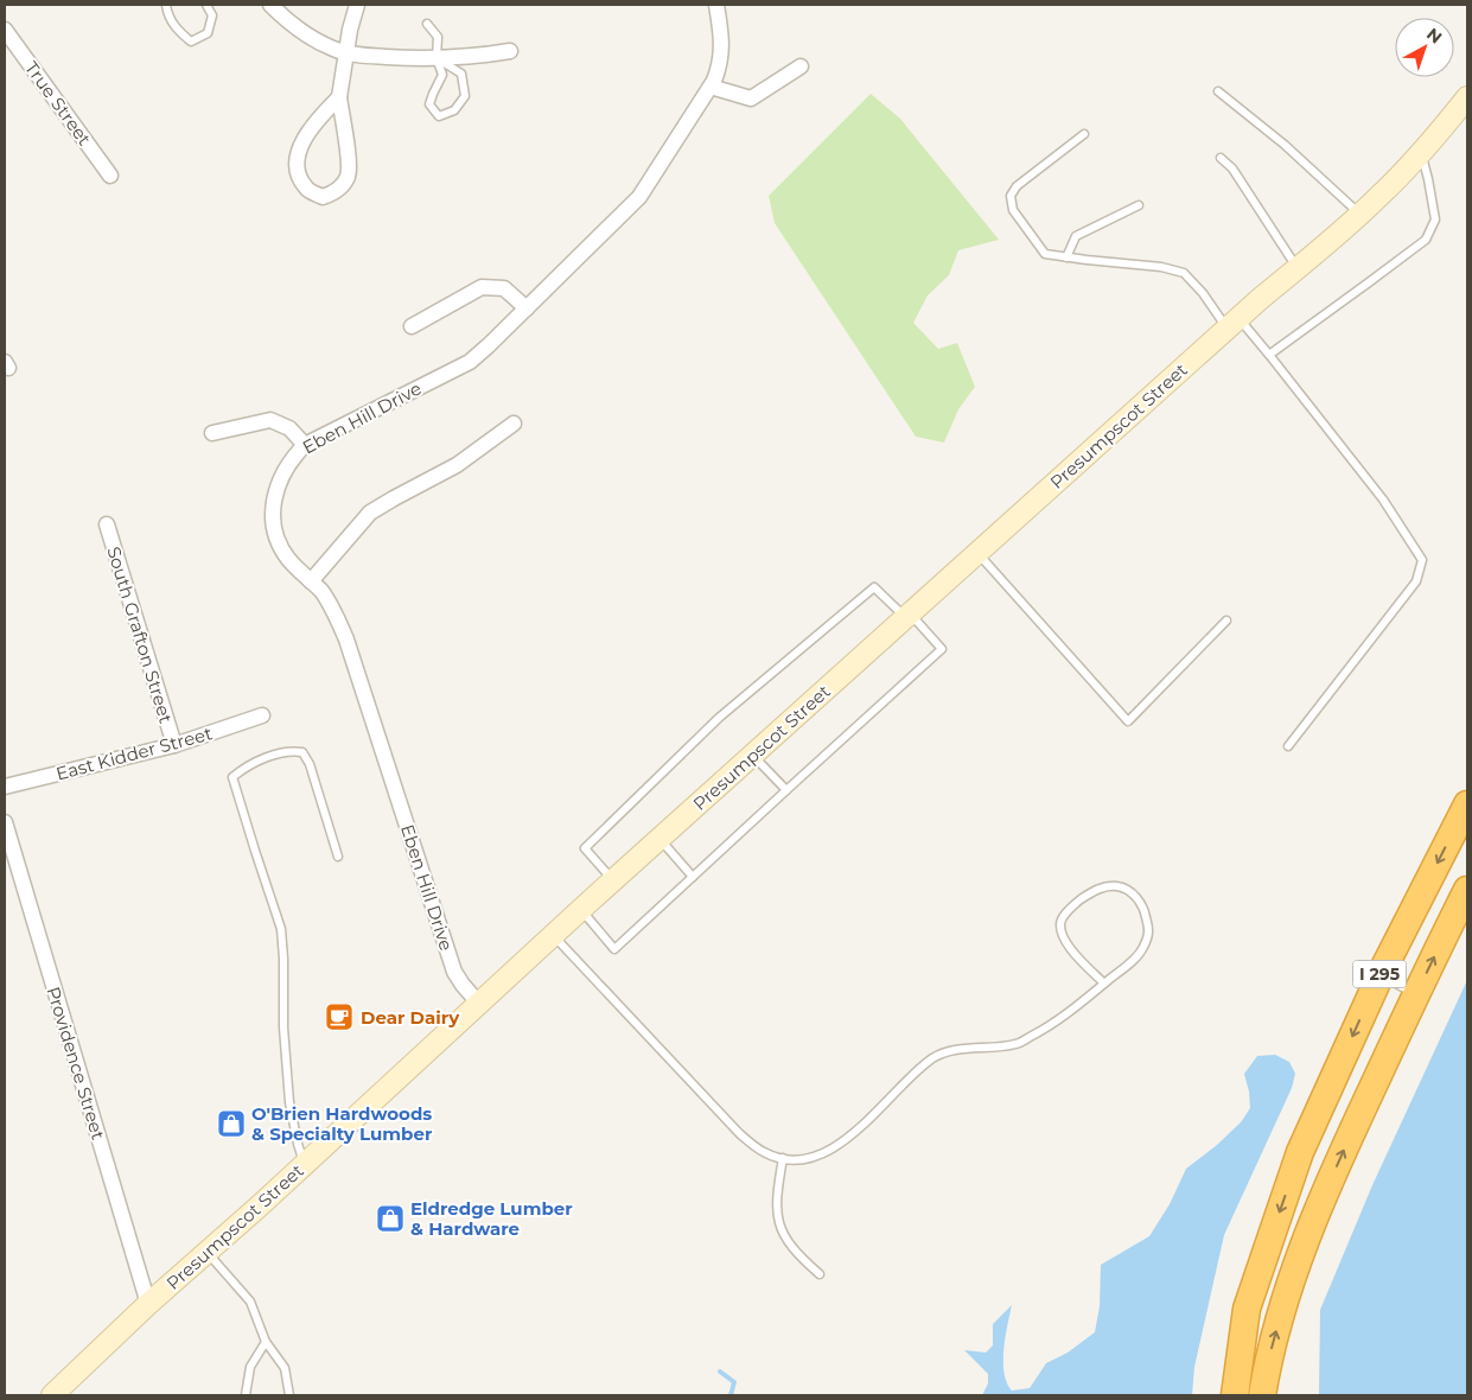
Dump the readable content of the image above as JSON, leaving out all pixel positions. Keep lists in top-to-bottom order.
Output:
{
  "streets": {
    "highway": ["I 295"],
    "street": [
      "True Street",
      "Eben Hill Drive",
      "Presumpscot Street",
      "South Grafton Street",
      "East Kidder Street",
      "Providence Street"
    ]
  },
  "crossings": [
    ["Eben Hill Drive", "Presumpscot Street"],
    ["Presumpscot Street", "Providence Street"],
    ["South Grafton Street", "East Kidder Street"]
  ],
  "places": {
    "cafe": ["Dear Dairy"],
    "shop": ["O'Brien Hardwoods & Specialty Lumber", "Eldredge Lumber & Hardware"]
  },
  "north": "top right"
}
